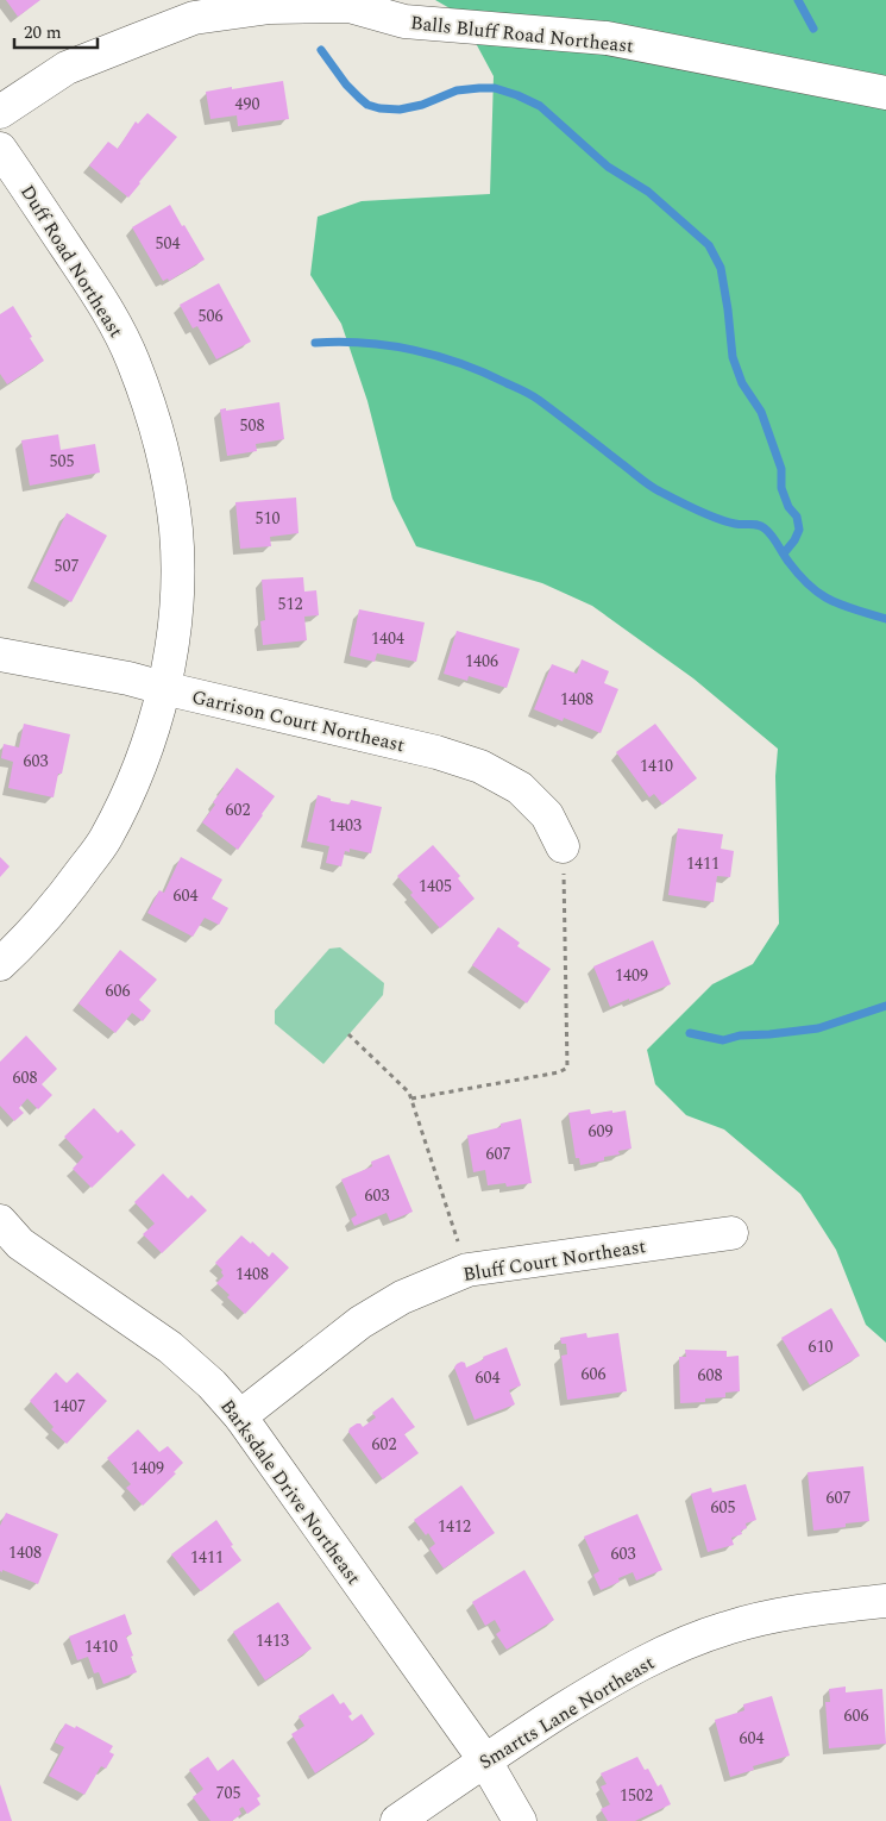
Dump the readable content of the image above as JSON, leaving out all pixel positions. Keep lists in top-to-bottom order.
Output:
{
  "streets": {
    "street": [
      "Balls Bluff Road Northeast",
      "Duff Road Northeast",
      "Garrison Court Northeast",
      "Bluff Court Northeast",
      "Barksdale Drive Northeast",
      "Smartts Lane Northeast"
    ]
  },
  "crossings": [
    ["Duff Road Northeast", "Garrison Court Northeast"],
    ["Bluff Court Northeast", "Barksdale Drive Northeast"],
    ["Barksdale Drive Northeast", "Smartts Lane Northeast"]
  ],
  "house_numbers": [
    "490",
    "504",
    "506",
    "508",
    "505",
    "510",
    "507",
    "512",
    "1404",
    "1406",
    "1408",
    "603",
    "1410",
    "602",
    "1403",
    "1411",
    "1405",
    "604",
    "1409",
    "606",
    "608",
    "609",
    "607",
    "603",
    "1408",
    "610",
    "606",
    "608",
    "604",
    "1407",
    "602",
    "1409",
    "607",
    "605",
    "1412",
    "1408",
    "603",
    "1411",
    "1413",
    "1410",
    "606",
    "604",
    "705",
    "1502"
  ],
  "scale_bar": "20 m"
}
